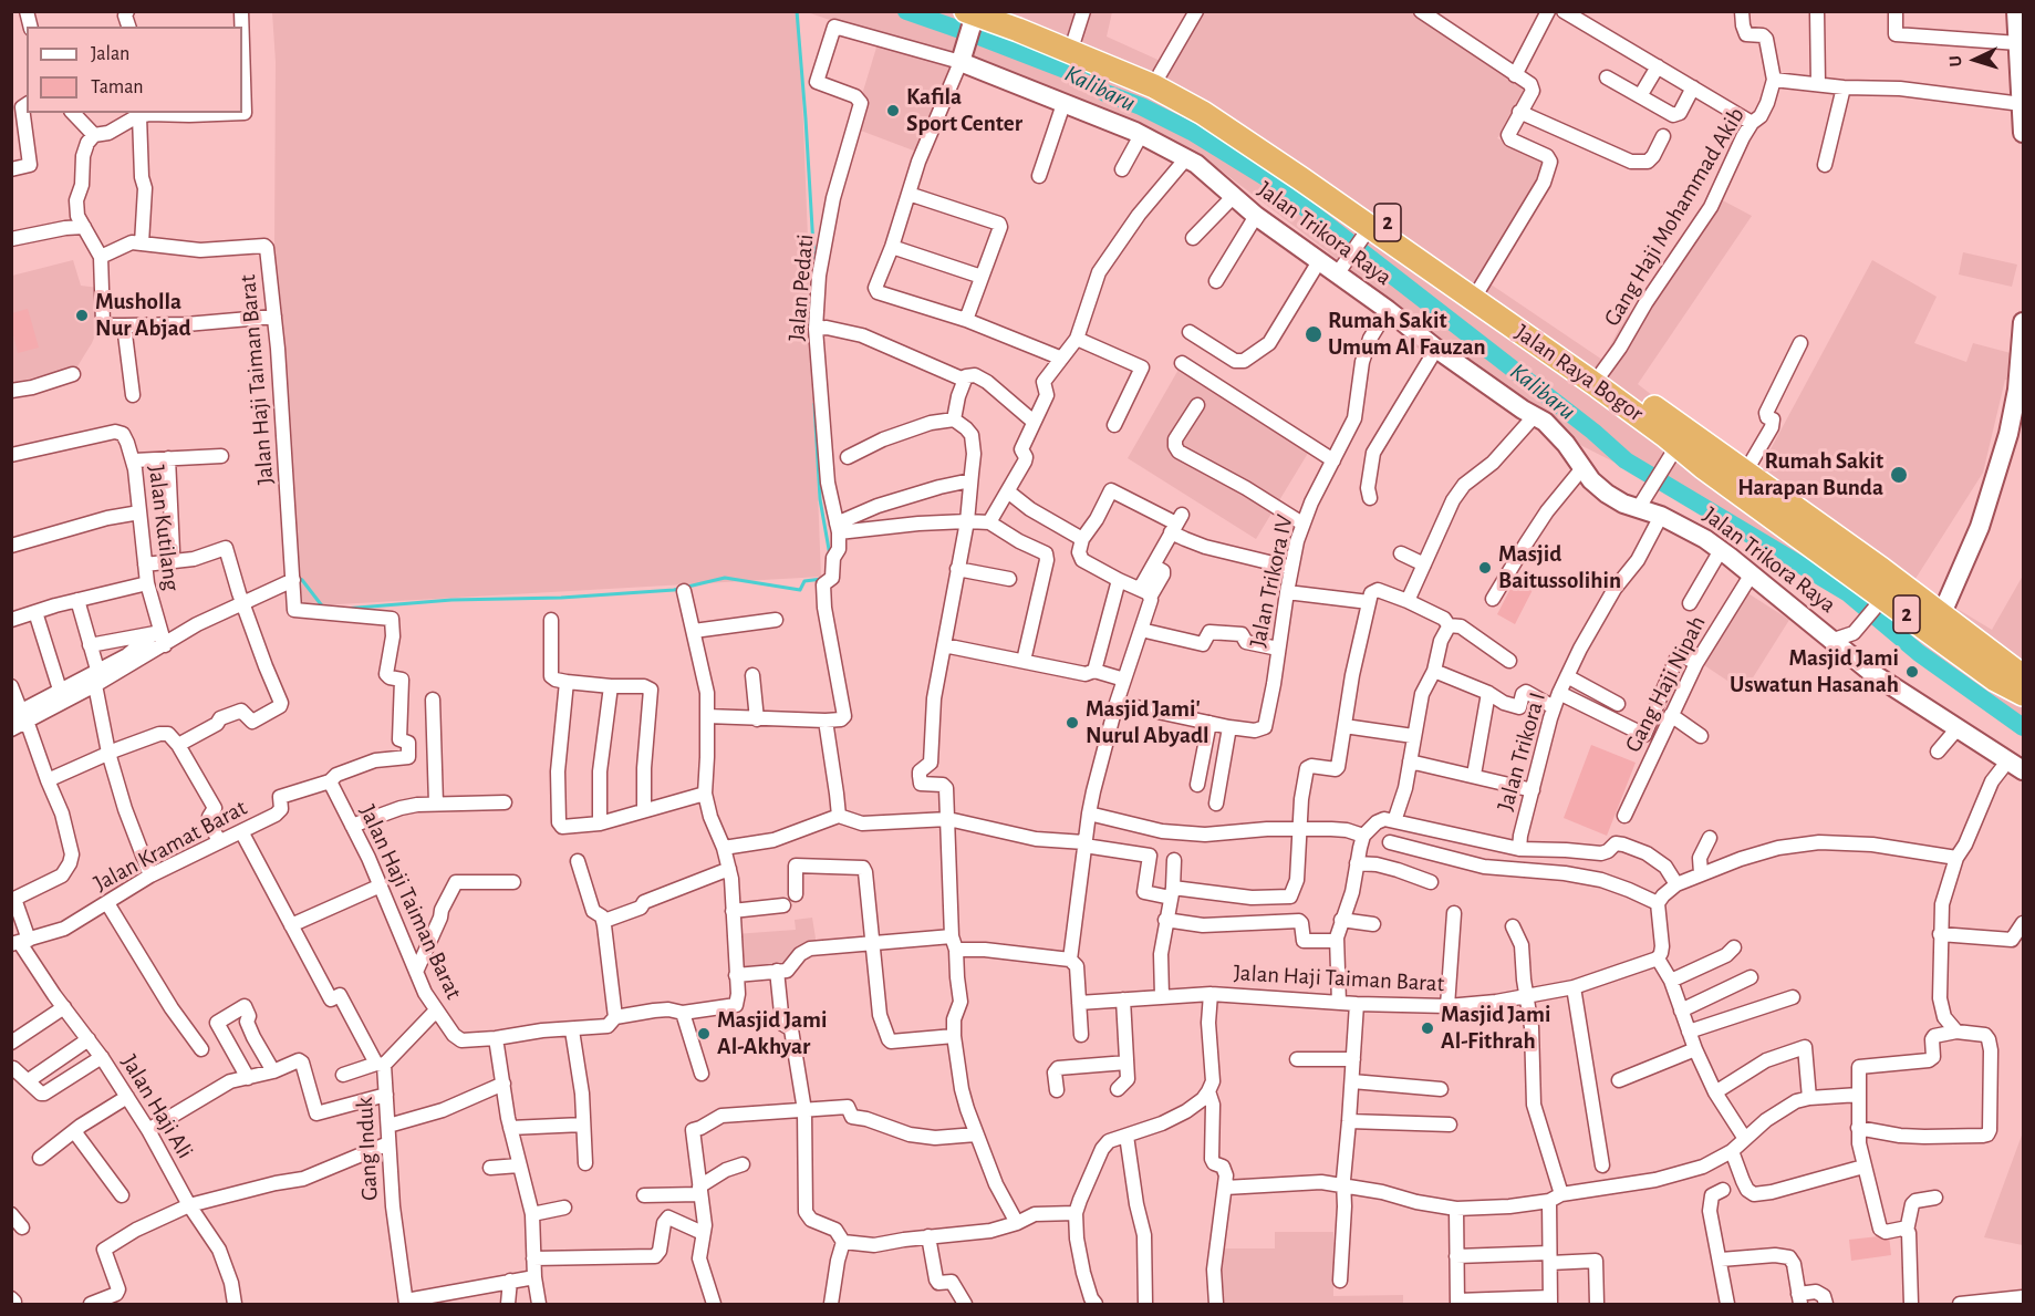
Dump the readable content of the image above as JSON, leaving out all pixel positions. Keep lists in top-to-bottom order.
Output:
{
  "streets": {
    "highway": ["2", "Jalan Raya Bogor"],
    "street": [
      "Gang Haji Mohammad Akib",
      "Jalan Trikora Raya",
      "Jalan Pedati",
      "Jalan Haji Taiman Barat",
      "Jalan Kutilang",
      "Jalan Trikora IV",
      "Gang Haji Nipah",
      "Jalan Trikora I",
      "Jalan Kramat Barat",
      "Jalan Haji Ali",
      "Gang Induk"
    ]
  },
  "crossings": [
    ["Gang Haji Mohammad Akib", "Jalan Raya Bogor"],
    ["Jalan Trikora Raya", "Jalan Pedati"],
    ["Jalan Trikora Raya", "Jalan Trikora IV"],
    ["Jalan Trikora Raya", "Gang Haji Nipah"],
    ["Jalan Trikora Raya", "Jalan Trikora I"],
    ["Jalan Haji Taiman Barat", "Jalan Kramat Barat"],
    ["Jalan Haji Taiman Barat", "Gang Induk"],
    ["Jalan Kramat Barat", "Jalan Haji Ali"]
  ],
  "water": ["Kalibaru"],
  "places": [
    "Kafila Sport Center",
    "Musholla Nur Abjad",
    "Rumah Sakit Umum Al Fauzan",
    "Rumah Sakit Harapan Bunda",
    "Masjid Baitussolihin",
    "Masjid Jami Uswatun Hasanah",
    "Masjid Jami' Nurul Abyadl",
    "Masjid Jami Al-Fithrah",
    "Masjid Jami Al-Akhyar"
  ],
  "legend": ["Jalan", "Taman"],
  "north": "left"
}
